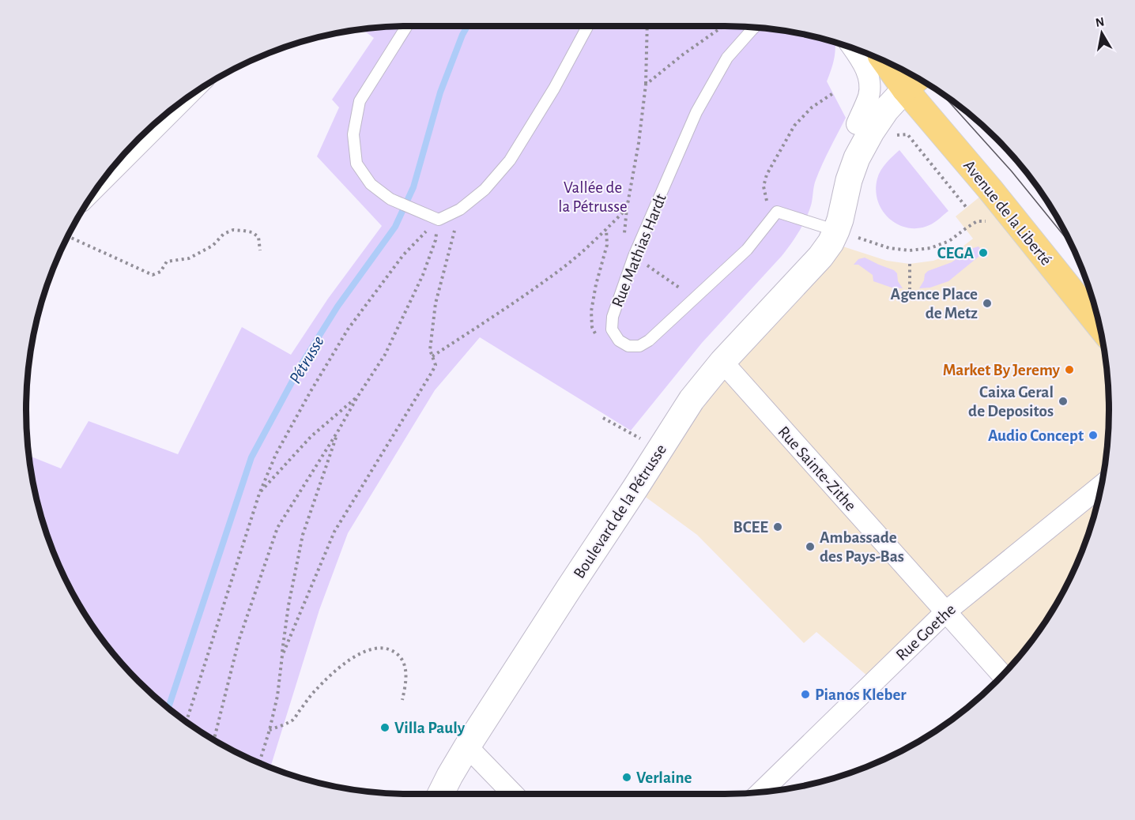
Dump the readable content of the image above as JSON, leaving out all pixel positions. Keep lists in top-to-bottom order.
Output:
{
  "streets": {
    "main road": ["Avenue de la Liberté", "Boulevard de la Pétrusse"],
    "street": ["Rue Sainte-Zithe", "Rue Goethe"],
    "lane": ["Rue Mathias Hardt"]
  },
  "crossings": [
    ["Rue Sainte-Zithe", "Boulevard de la Pétrusse"],
    ["Rue Sainte-Zithe", "Rue Goethe"]
  ],
  "water": ["Pétrusse"],
  "parks": ["Vallée de la Pétrusse"],
  "places": [
    "CEGA",
    "Agence Place de Metz",
    "Market By Jeremy",
    "Caixa Geral de Depositos",
    "Audio Concept",
    "BCEE",
    "Ambassade des Pays-Bas",
    "Pianos Kleber",
    "Villa Pauly",
    "Verlaine"
  ],
  "north": "top"
}
